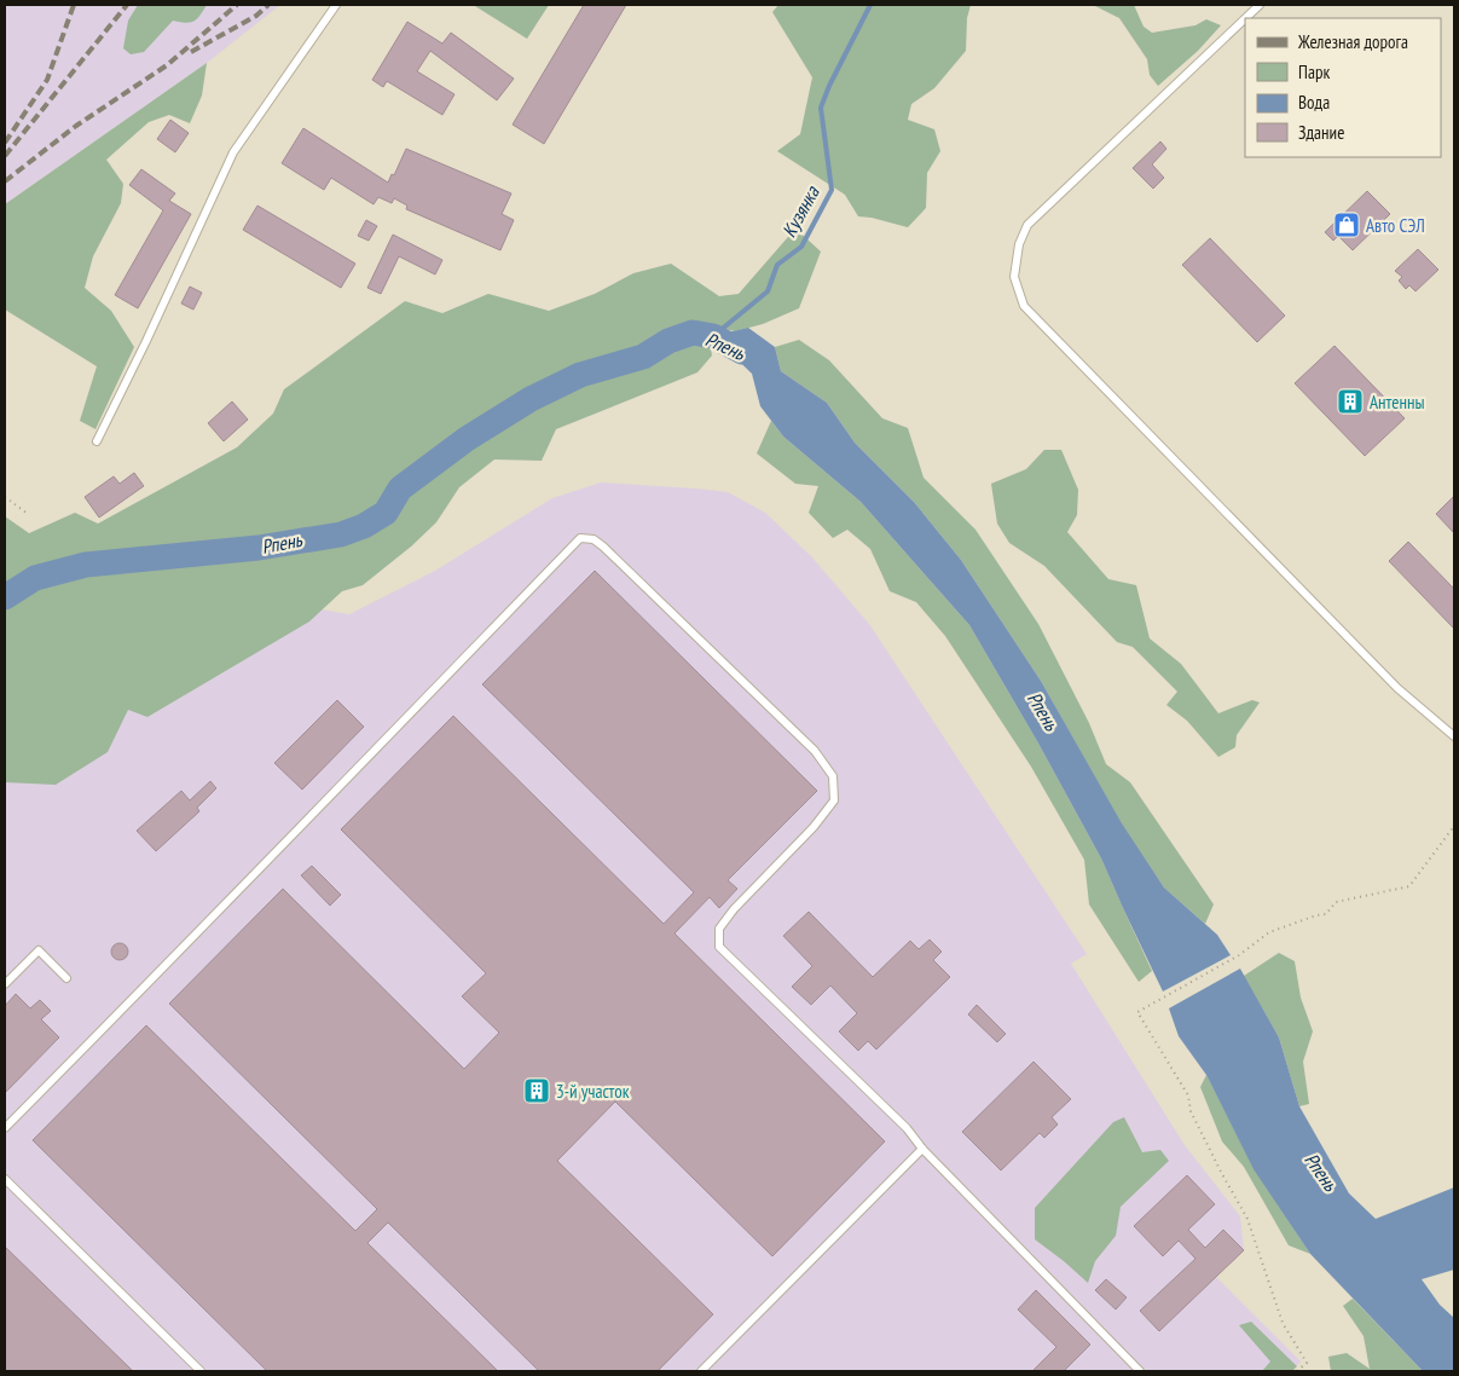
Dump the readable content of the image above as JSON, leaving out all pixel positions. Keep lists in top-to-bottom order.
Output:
{
  "water": ["Кузянка", "Рпень"],
  "places": {
    "shop": ["Авто СЭЛ"],
    "building": ["Антенны", "3-й участок"]
  },
  "legend": [
    "Железная дорога",
    "Парк",
    "Вода",
    "Здание"
  ]
}
